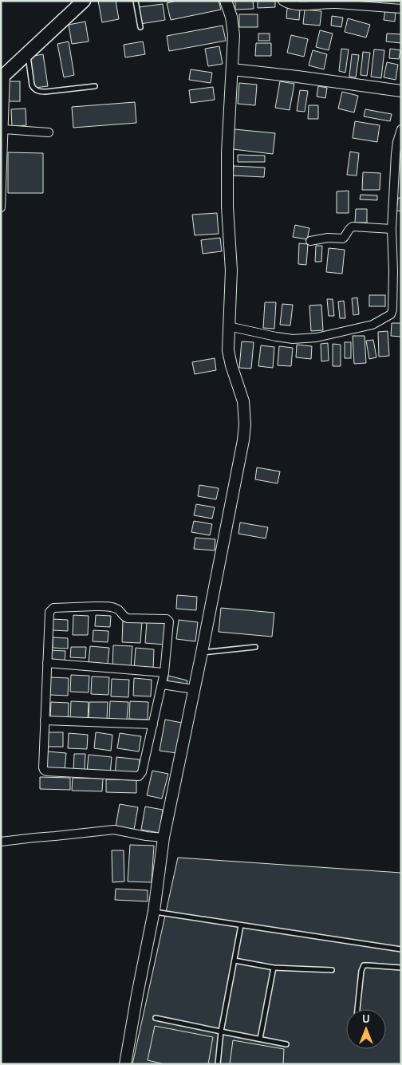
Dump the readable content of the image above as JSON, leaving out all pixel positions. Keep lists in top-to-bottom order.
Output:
{
  "north": "top"
}
